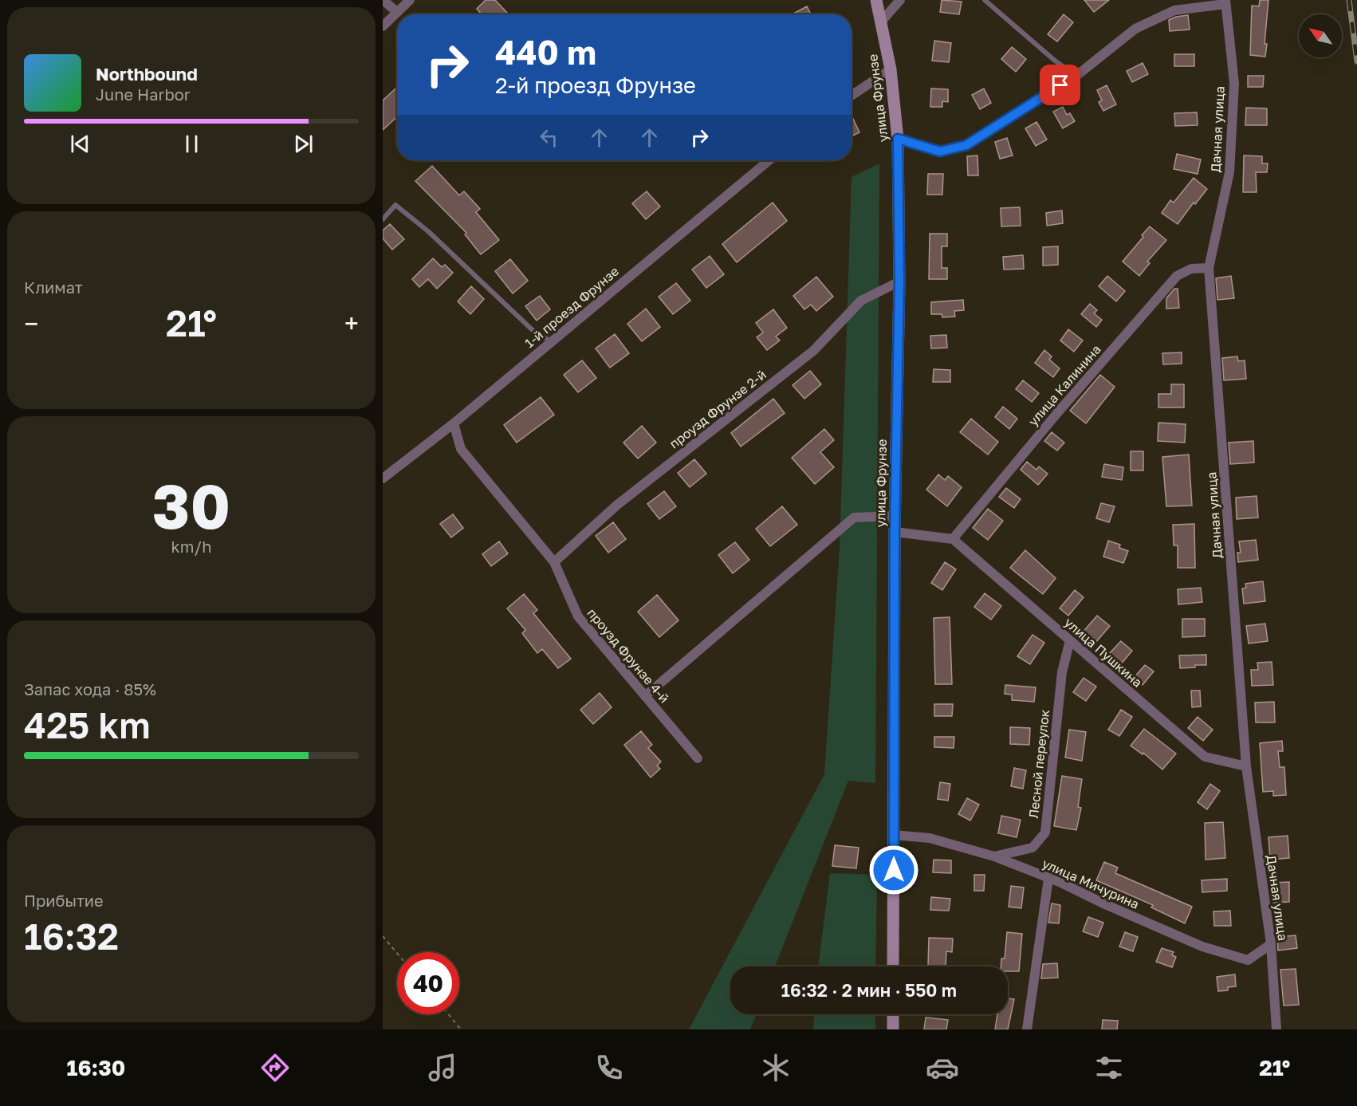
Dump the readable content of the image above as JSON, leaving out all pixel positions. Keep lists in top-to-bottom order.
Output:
{
  "streets": {
    "street": [
      "улица Фрунзе",
      "Дачная улица",
      "1-й проезд Фрунзе",
      "улица Калинина",
      "проузд Фрунзе 2-й",
      "улица Пушкина",
      "проузд Фрунзе 4-й",
      "Лесной переулок",
      "улица Мичурина"
    ]
  },
  "crossings": [
    ["улица Фрунзе", "проузд Фрунзе 2-й"],
    ["улица Фрунзе", "улица Мичурина"],
    ["Дачная улица", "улица Калинина"],
    ["Дачная улица", "улица Пушкина"],
    ["Дачная улица", "улица Мичурина"],
    ["1-й проезд Фрунзе", "проузд Фрунзе 4-й"],
    ["улица Калинина", "улица Пушкина"],
    ["проузд Фрунзе 2-й", "проузд Фрунзе 4-й"],
    ["улица Пушкина", "Лесной переулок"],
    ["Лесной переулок", "улица Мичурина"]
  ],
  "north": "top left",
  "page": {
    "turn": ["440 m", "2-й проезд Фрунзе"],
    "song": ["Northbound", "June Harbor"],
    "tile": [
      "Климат",
      ["30", "km/h"],
      ["Запас хода · 85%", "425 km"],
      ["Прибытие", "16:32"]
    ],
    "heat": ["−", "21°", "+"],
    "limit": "40",
    "trip": "16:32 · 2 мин · 550 m",
    "tabs": ["16:30", "21°"]
  }
}
